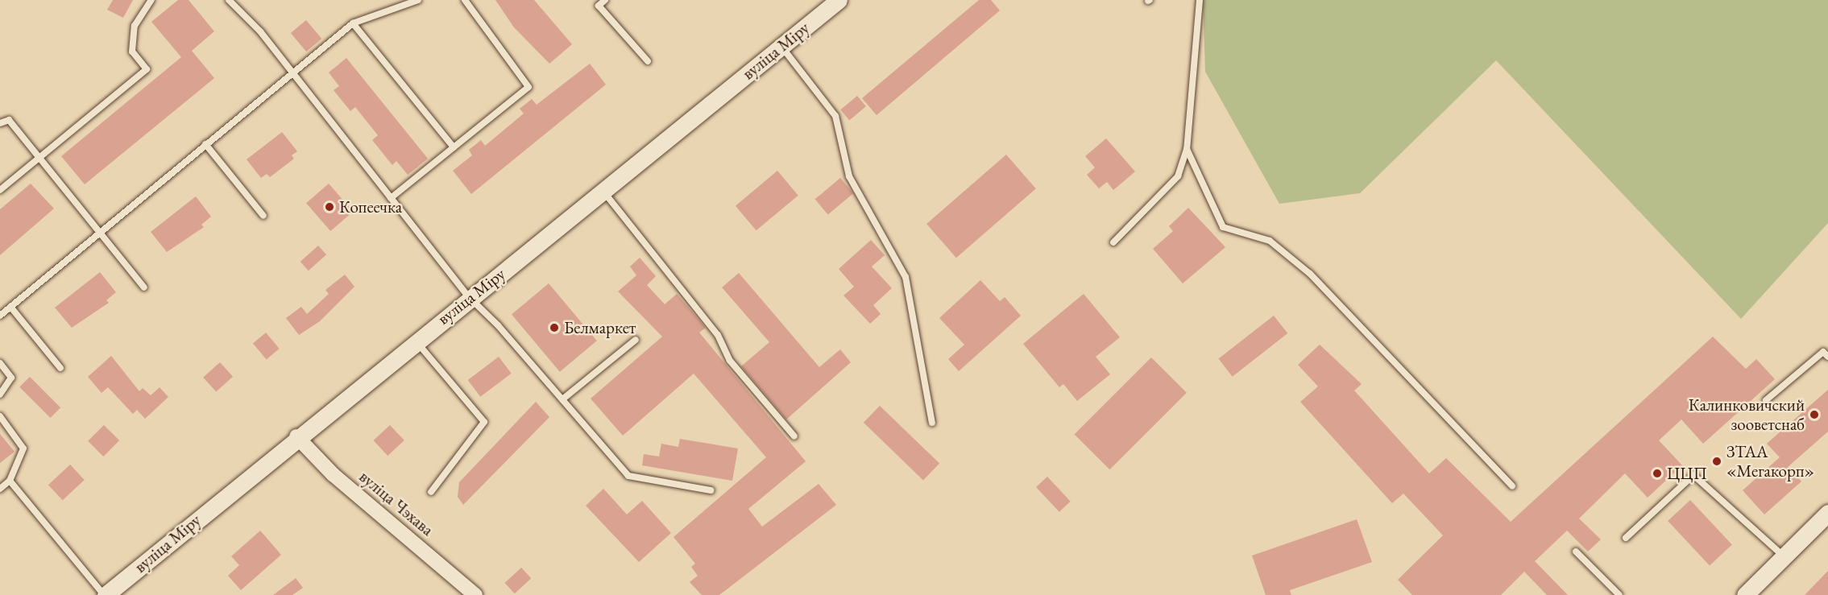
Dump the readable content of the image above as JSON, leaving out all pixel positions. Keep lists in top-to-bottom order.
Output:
{
  "streets": {
    "main road": ["вуліца Міру"],
    "street": ["вуліца Чэхава"]
  },
  "crossings": [
    ["вуліца Міру", "вуліца Чэхава"]
  ],
  "places": [
    "Копеечка",
    "Белмаркет",
    "Калинковичский зооветснаб",
    "ЗТАА «Мегакорп»",
    "ЦЦП"
  ]
}
